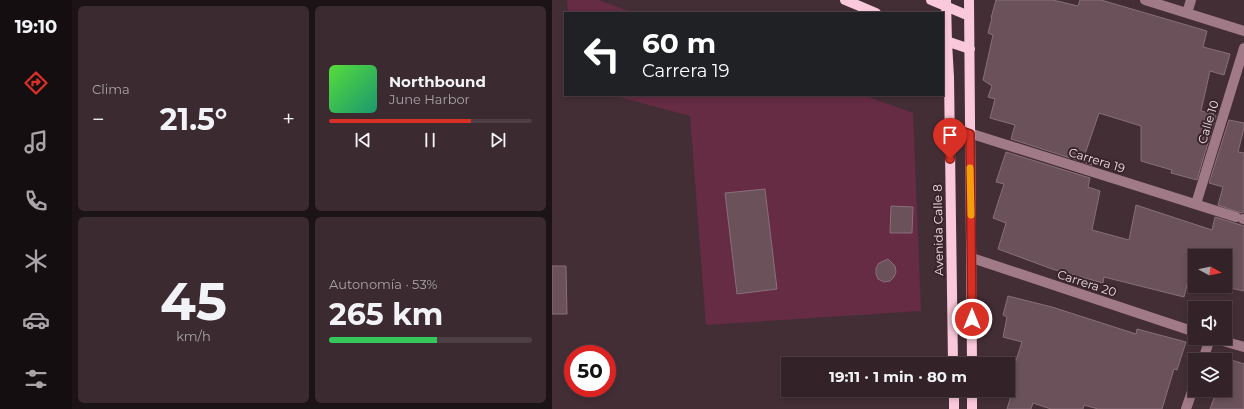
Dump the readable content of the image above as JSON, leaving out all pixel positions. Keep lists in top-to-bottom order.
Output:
{
  "streets": {
    "main road": ["Avenida Calle 8"],
    "street": ["Calle 10", "Carrera 19", "Carrera 20"]
  },
  "crossings": [
    ["Calle 10", "Carrera 19"],
    ["Carrera 19", "Avenida Calle 8"]
  ],
  "north": "right",
  "page": {
    "tabs": "19:10",
    "tile": [
      "Clima",
      ["45", "km/h"],
      ["Autonomía · 53%", "265 km"]
    ],
    "turn": ["60 m", "Carrera 19"],
    "song": ["Northbound", "June Harbor"],
    "heat": ["−", "21.5°", "+"],
    "limit": "50",
    "trip": "19:11 · 1 min · 80 m"
  }
}
